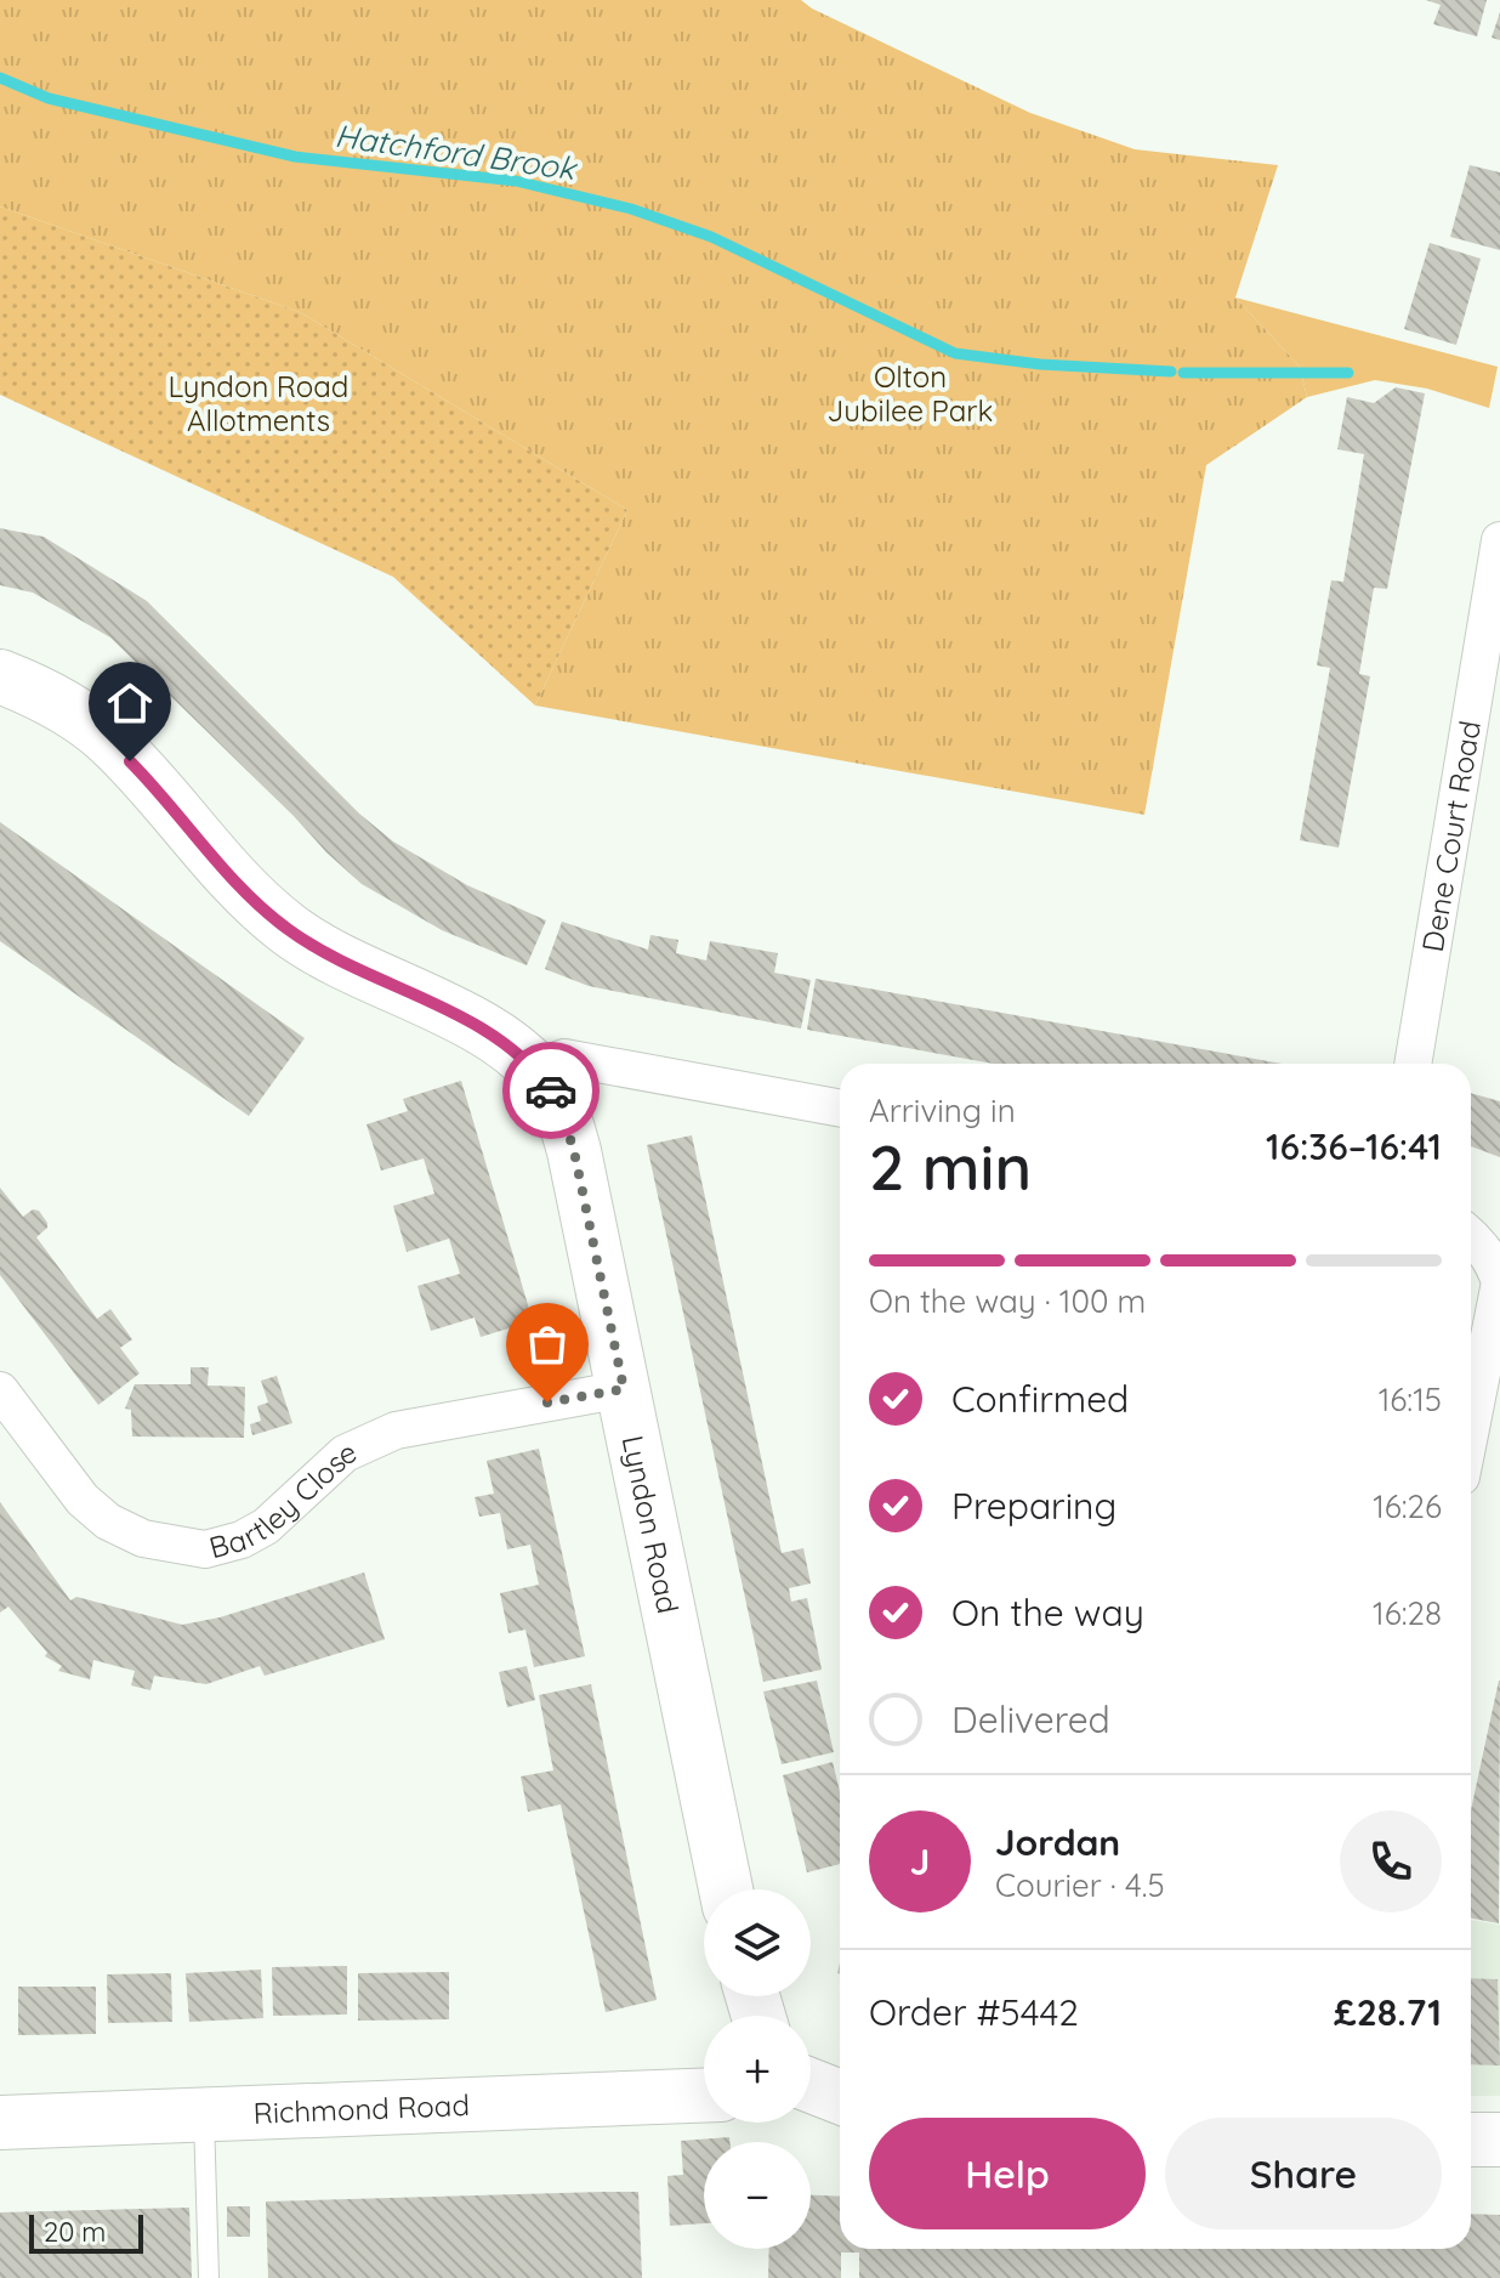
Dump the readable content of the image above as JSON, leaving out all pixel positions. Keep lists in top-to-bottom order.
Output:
{
  "streets": {
    "street": [
      "Dene Court Road",
      "Bartley Close",
      "Lyndon Road",
      "Richmond Road"
    ]
  },
  "crossings": [
    ["Bartley Close", "Lyndon Road"]
  ],
  "water": ["Hatchford Brook"],
  "parks": ["Olton Jubilee Park", "Lyndon Road Allotments"],
  "scale_bar": "20 m",
  "page": {
    "heading": ["2 min", "Arriving in", "16:36–16:41"],
    "panel": [
      "Jordan",
      "Courier · 4.5",
      "Order #5442",
      "£28.71"
    ],
    "bar": "On the way · 100 m",
    "list": [
      ["Confirmed", "16:15"],
      ["Preparing", "16:26"],
      ["On the way", "16:28"],
      "Delivered"
    ],
    "round": "J",
    "map_buttons": ["+", "−"],
    "buttons": ["Help", "Share"],
    "scale": "20 m"
  }
}
